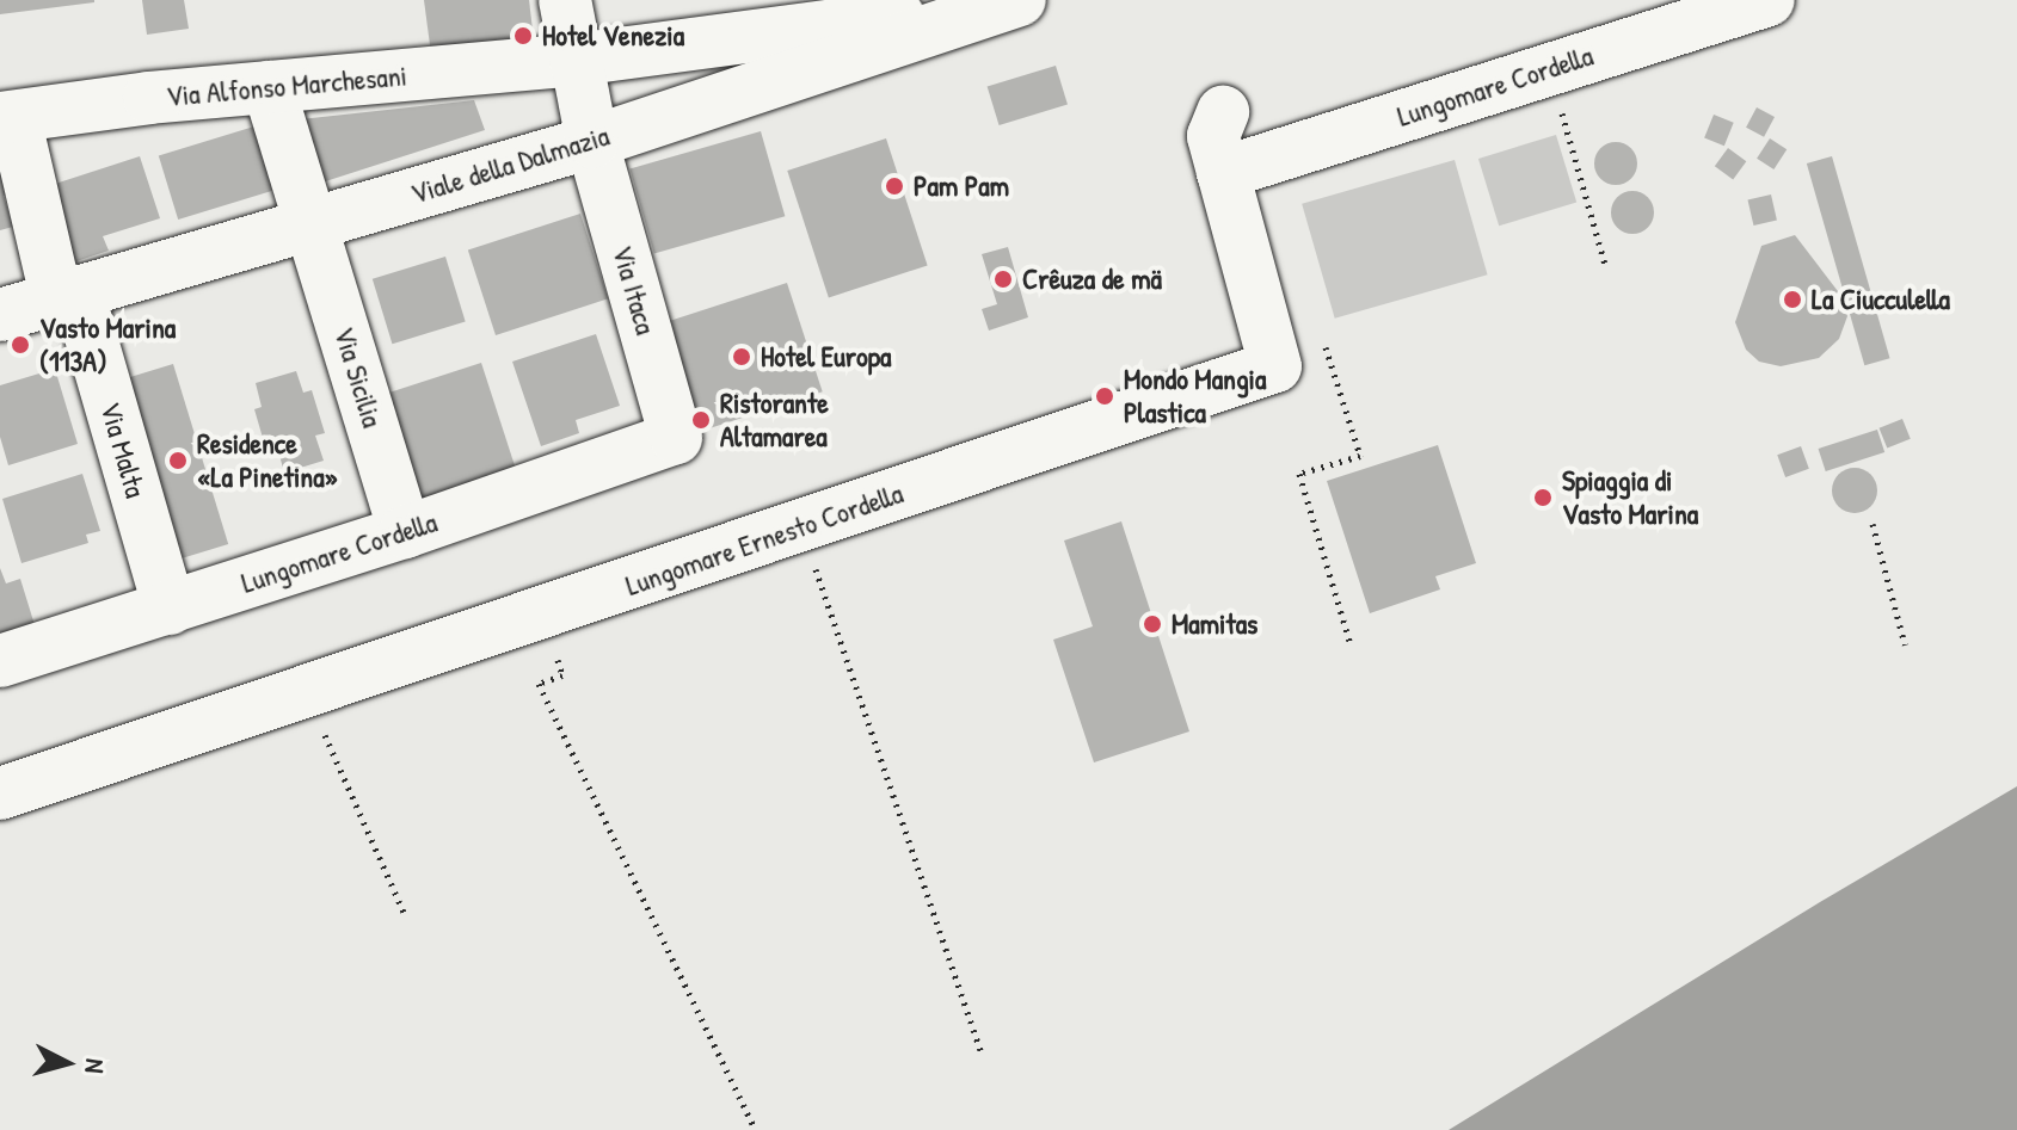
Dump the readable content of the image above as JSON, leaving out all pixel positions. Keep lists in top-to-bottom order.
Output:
{
  "streets": {
    "street": [
      "Via Alfonso Marchesani",
      "Lungomare Cordella",
      "Viale della Dalmazia",
      "Via Itaca",
      "Via Sicilia",
      "Via Malta",
      "Lungomare Ernesto Cordella"
    ]
  },
  "crossings": [
    ["Via Alfonso Marchesani", "Viale della Dalmazia"],
    ["Via Alfonso Marchesani", "Via Sicilia"],
    ["Via Alfonso Marchesani", "Via Malta"],
    ["Lungomare Cordella", "Via Itaca"],
    ["Lungomare Cordella", "Via Sicilia"],
    ["Lungomare Cordella", "Via Malta"],
    ["Lungomare Cordella", "Lungomare Ernesto Cordella"],
    ["Viale della Dalmazia", "Via Itaca"],
    ["Viale della Dalmazia", "Via Sicilia"],
    ["Viale della Dalmazia", "Via Malta"]
  ],
  "places": [
    "Hotel Venezia",
    "Pam Pam",
    "Crêuza de mä",
    "La Ciucculella",
    "Vasto Marina (113A)",
    "Hotel Europa",
    "Mondo Mangia Plastica",
    "Ristorante Altamarea",
    "Residence «La Pinetina»",
    "Spiaggia di Vasto Marina",
    "Mamitas"
  ],
  "north": "right"
}
